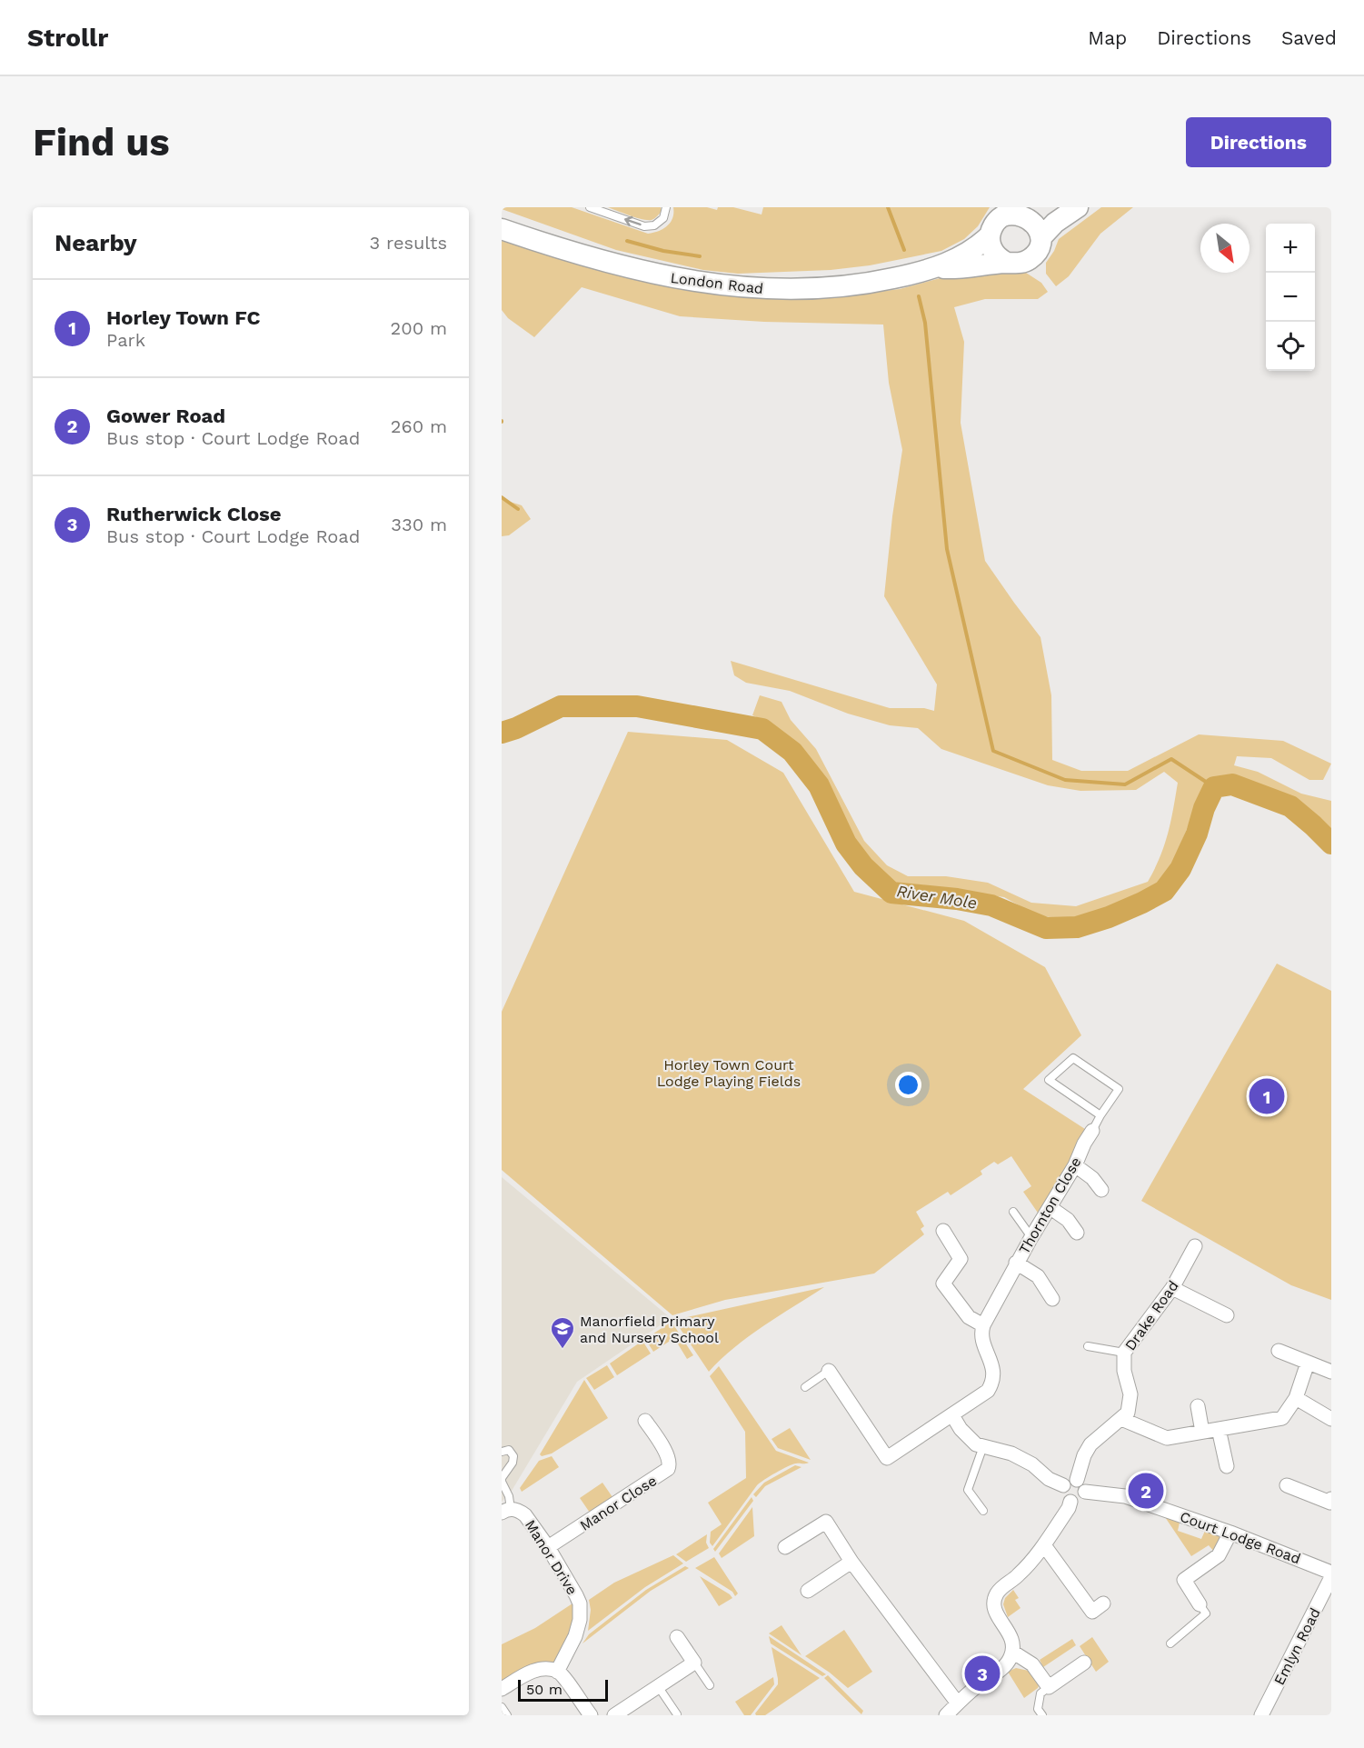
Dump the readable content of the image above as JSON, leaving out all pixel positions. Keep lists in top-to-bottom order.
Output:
{
  "streets": {
    "main road": ["London Road"],
    "street": [
      "Thornton Close",
      "Drake Road",
      "Manor Close",
      "Court Lodge Road",
      "Manor Drive",
      "Emlyn Road"
    ]
  },
  "crossings": [
    ["Manor Close", "Manor Drive"]
  ],
  "water": ["River Mole"],
  "parks": ["Horley Town Court Lodge Playing Fields"],
  "places": {
    "school or university": ["Manorfield Primary and Nursery School"]
  },
  "scale_bar": "50 m",
  "north": "bottom right",
  "page": {
    "header": "Strollr",
    "nav": ["Map", "Directions", "Saved"],
    "buttons": "Directions",
    "title": "Find us",
    "heading": ["Nearby", "3 results"],
    "map_buttons": ["+", "−"],
    "list": [
      {
        "mark": "1",
        "name": "Horley Town FC",
        "note": "Park",
        "value": "200 m"
      },
      {
        "mark": "2",
        "name": "Gower Road",
        "note": "Bus stop · Court Lodge Road",
        "value": "260 m"
      },
      {
        "mark": "3",
        "name": "Rutherwick Close",
        "note": "Bus stop · Court Lodge Road",
        "value": "330 m"
      }
    ],
    "pins": ["1", "2", "3"],
    "scale": "50 m"
  }
}
